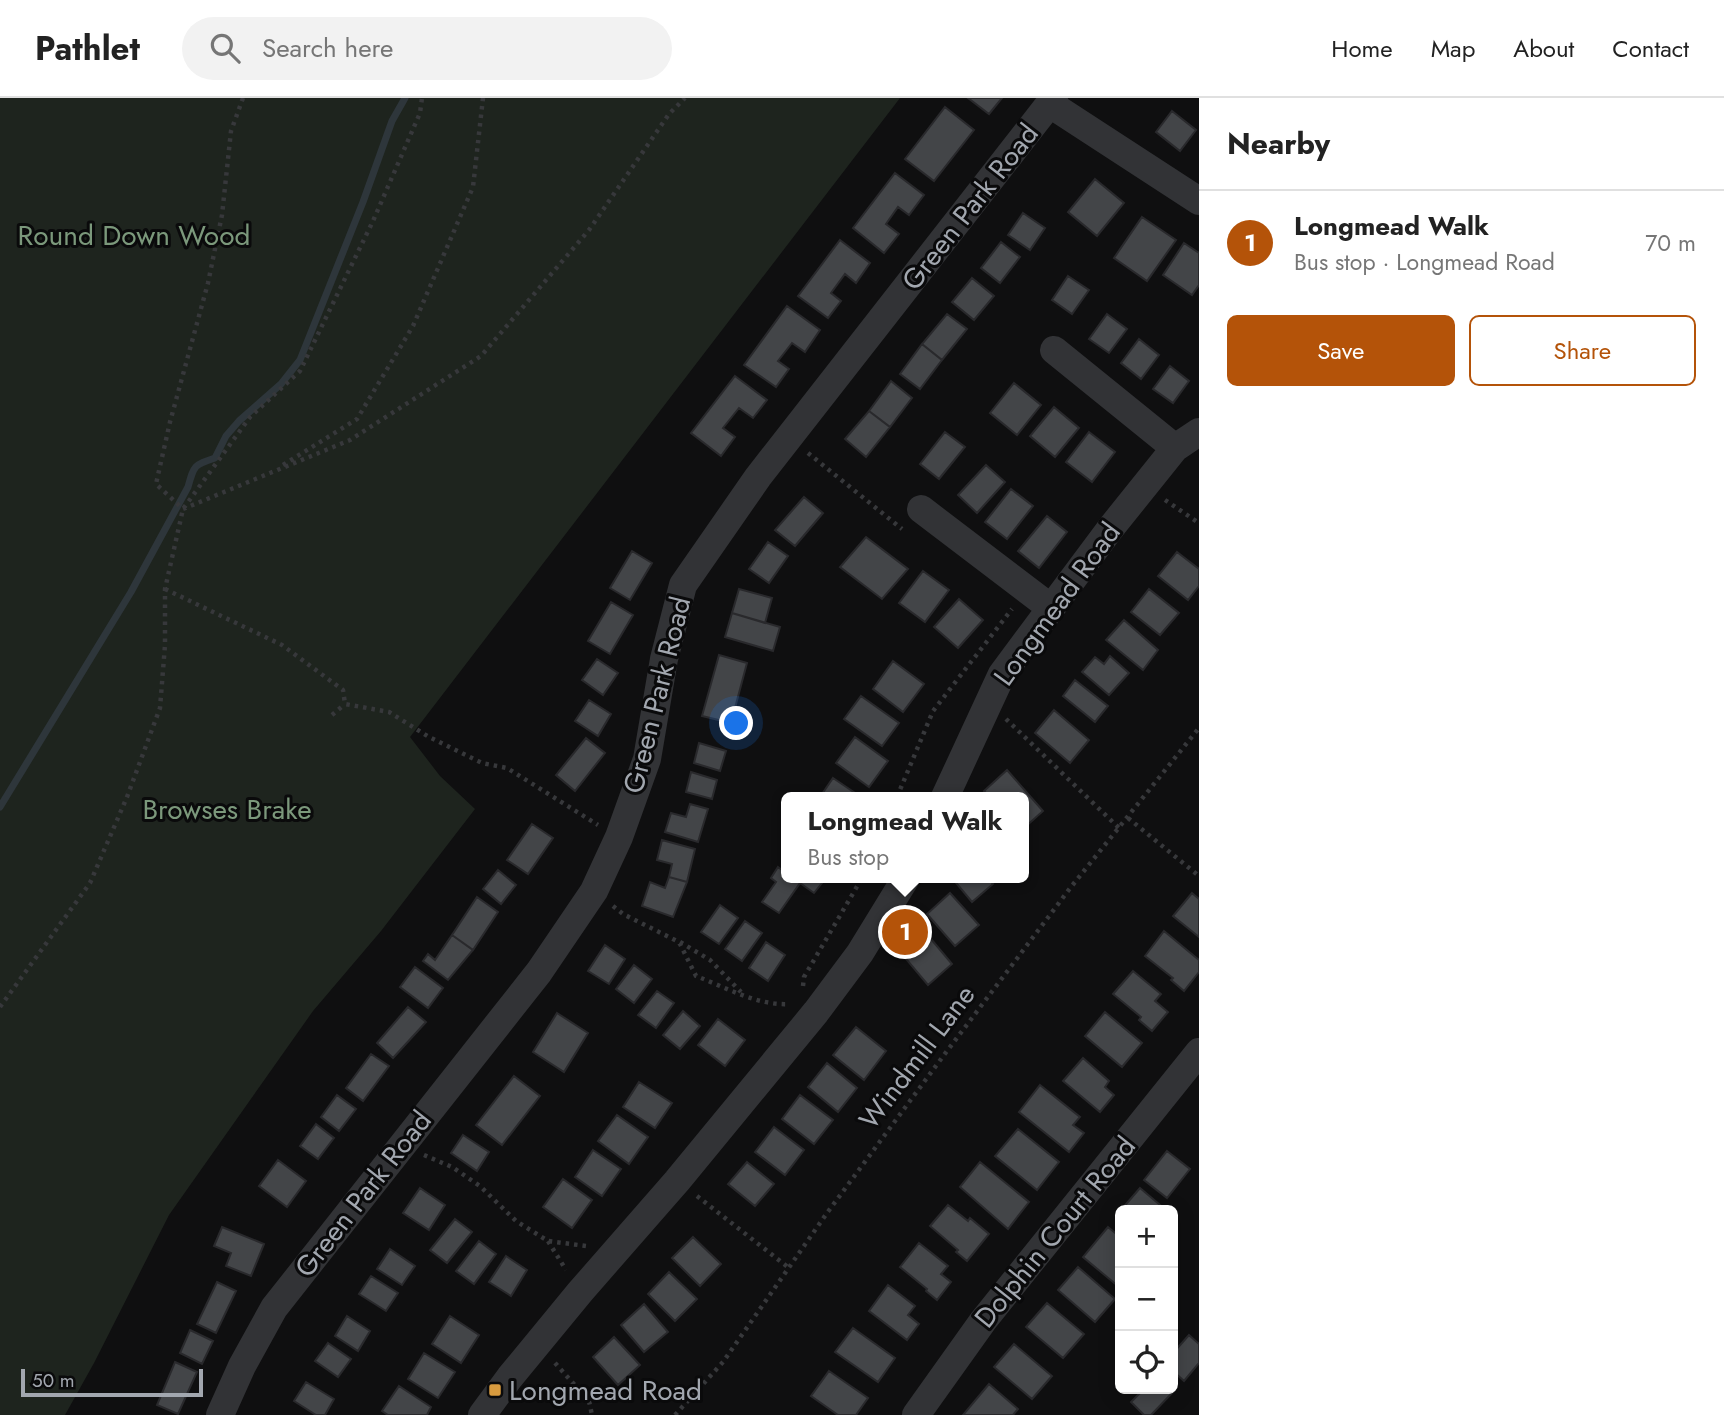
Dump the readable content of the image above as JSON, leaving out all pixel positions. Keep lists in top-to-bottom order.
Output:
{
  "streets": {
    "street": ["Green Park Road", "Longmead Road", "Dolphin Court Road"],
    "path": ["Windmill Lane"]
  },
  "parks": ["Round Down Wood", "Browses Brake"],
  "places": {
    "transit": ["Longmead Road"]
  },
  "scale_bar": "50 m",
  "page": {
    "header": "Pathlet",
    "search": "Search here",
    "nav": [
      "Home",
      "Map",
      "About",
      "Contact"
    ],
    "heading": "Nearby",
    "list": [
      {
        "mark": "1",
        "name": "Longmead Walk",
        "note": "Bus stop · Longmead Road",
        "value": "70 m"
      }
    ],
    "buttons": ["Save", "Share"],
    "popup": ["Longmead Walk", "Bus stop"],
    "pins": "1",
    "map_buttons": ["+", "−"],
    "scale": "50 m"
  }
}
